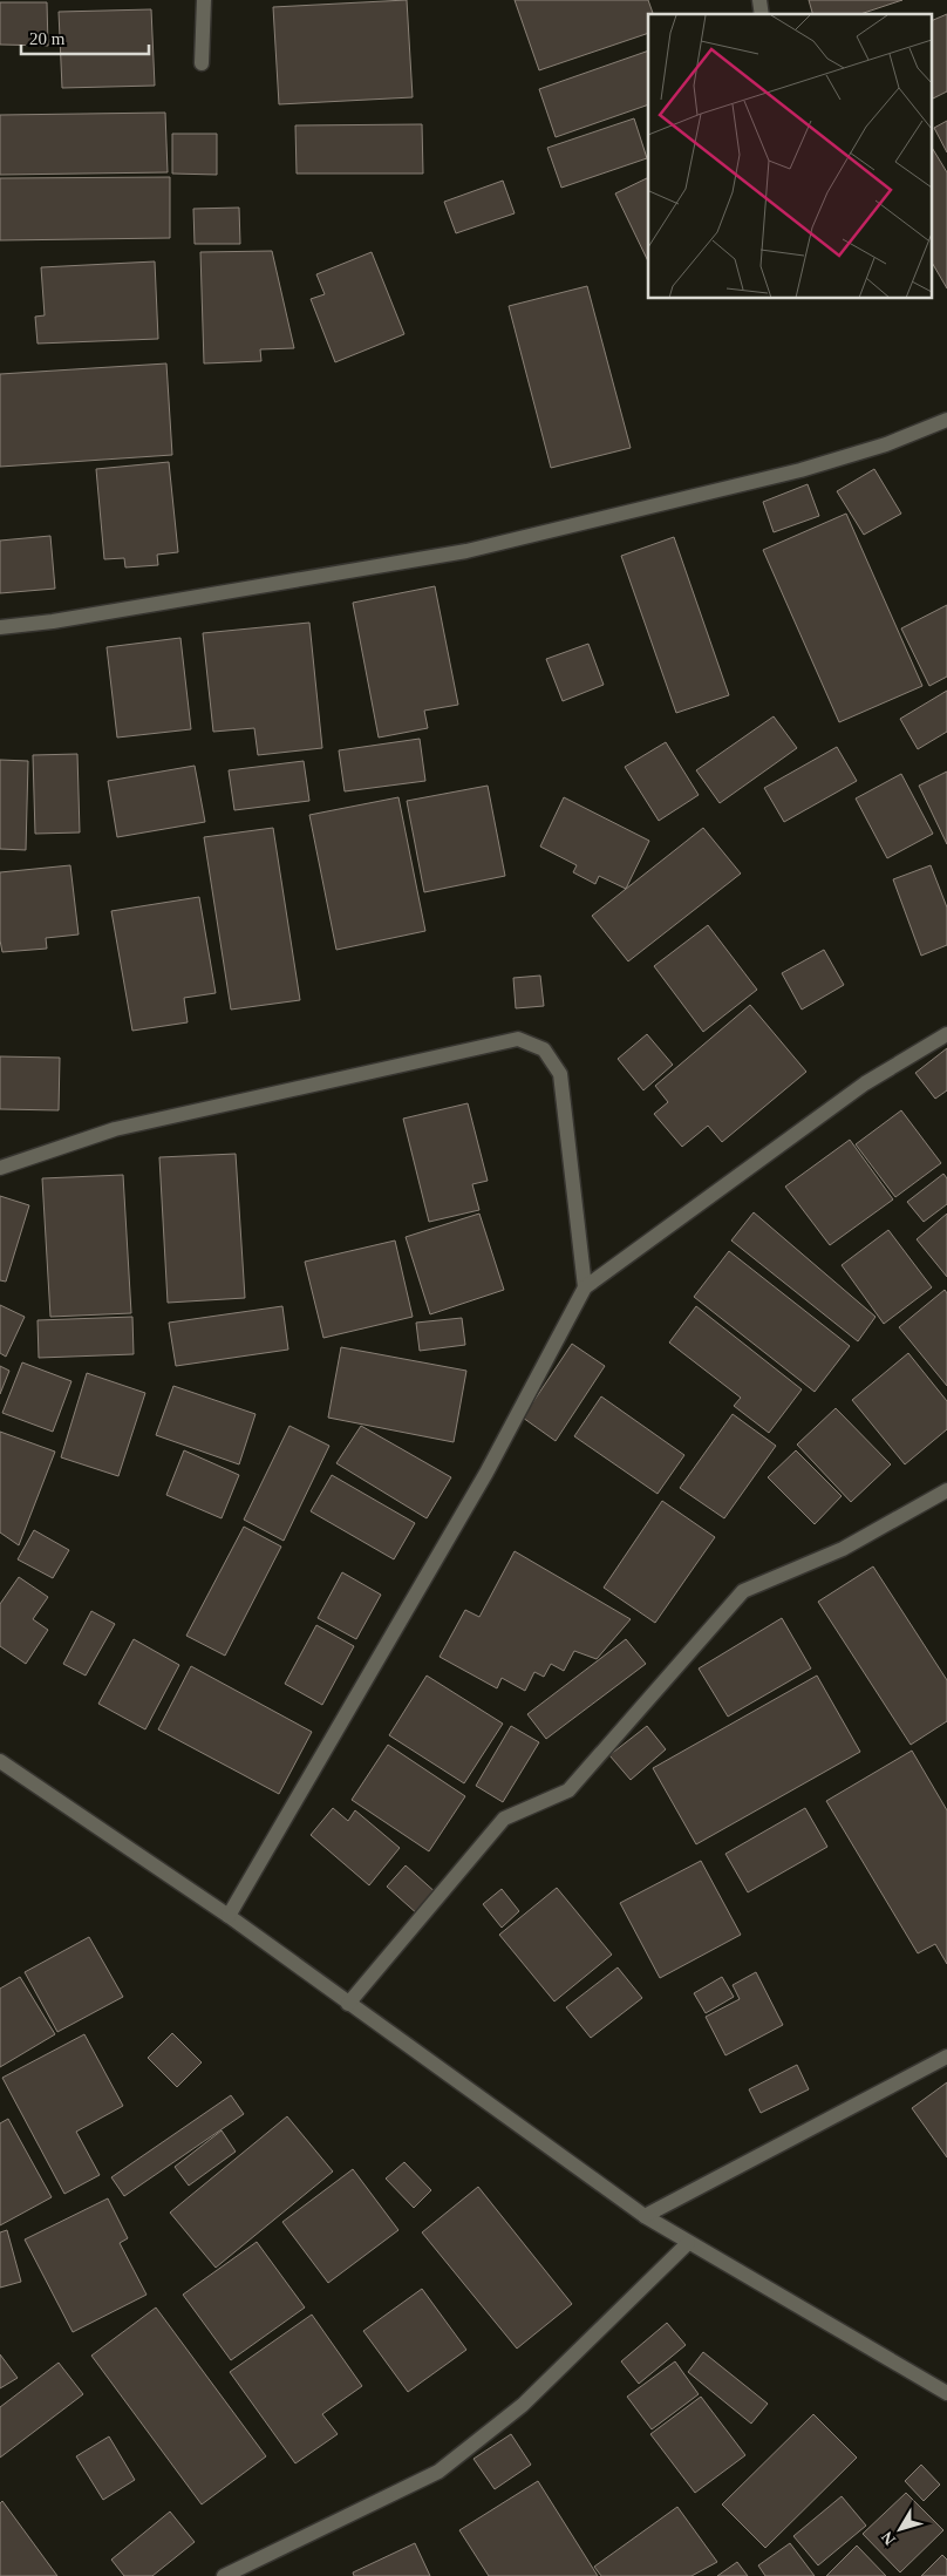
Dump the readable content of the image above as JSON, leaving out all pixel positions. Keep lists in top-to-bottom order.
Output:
{
  "scale_bar": "20 m",
  "north": "bottom left"
}
